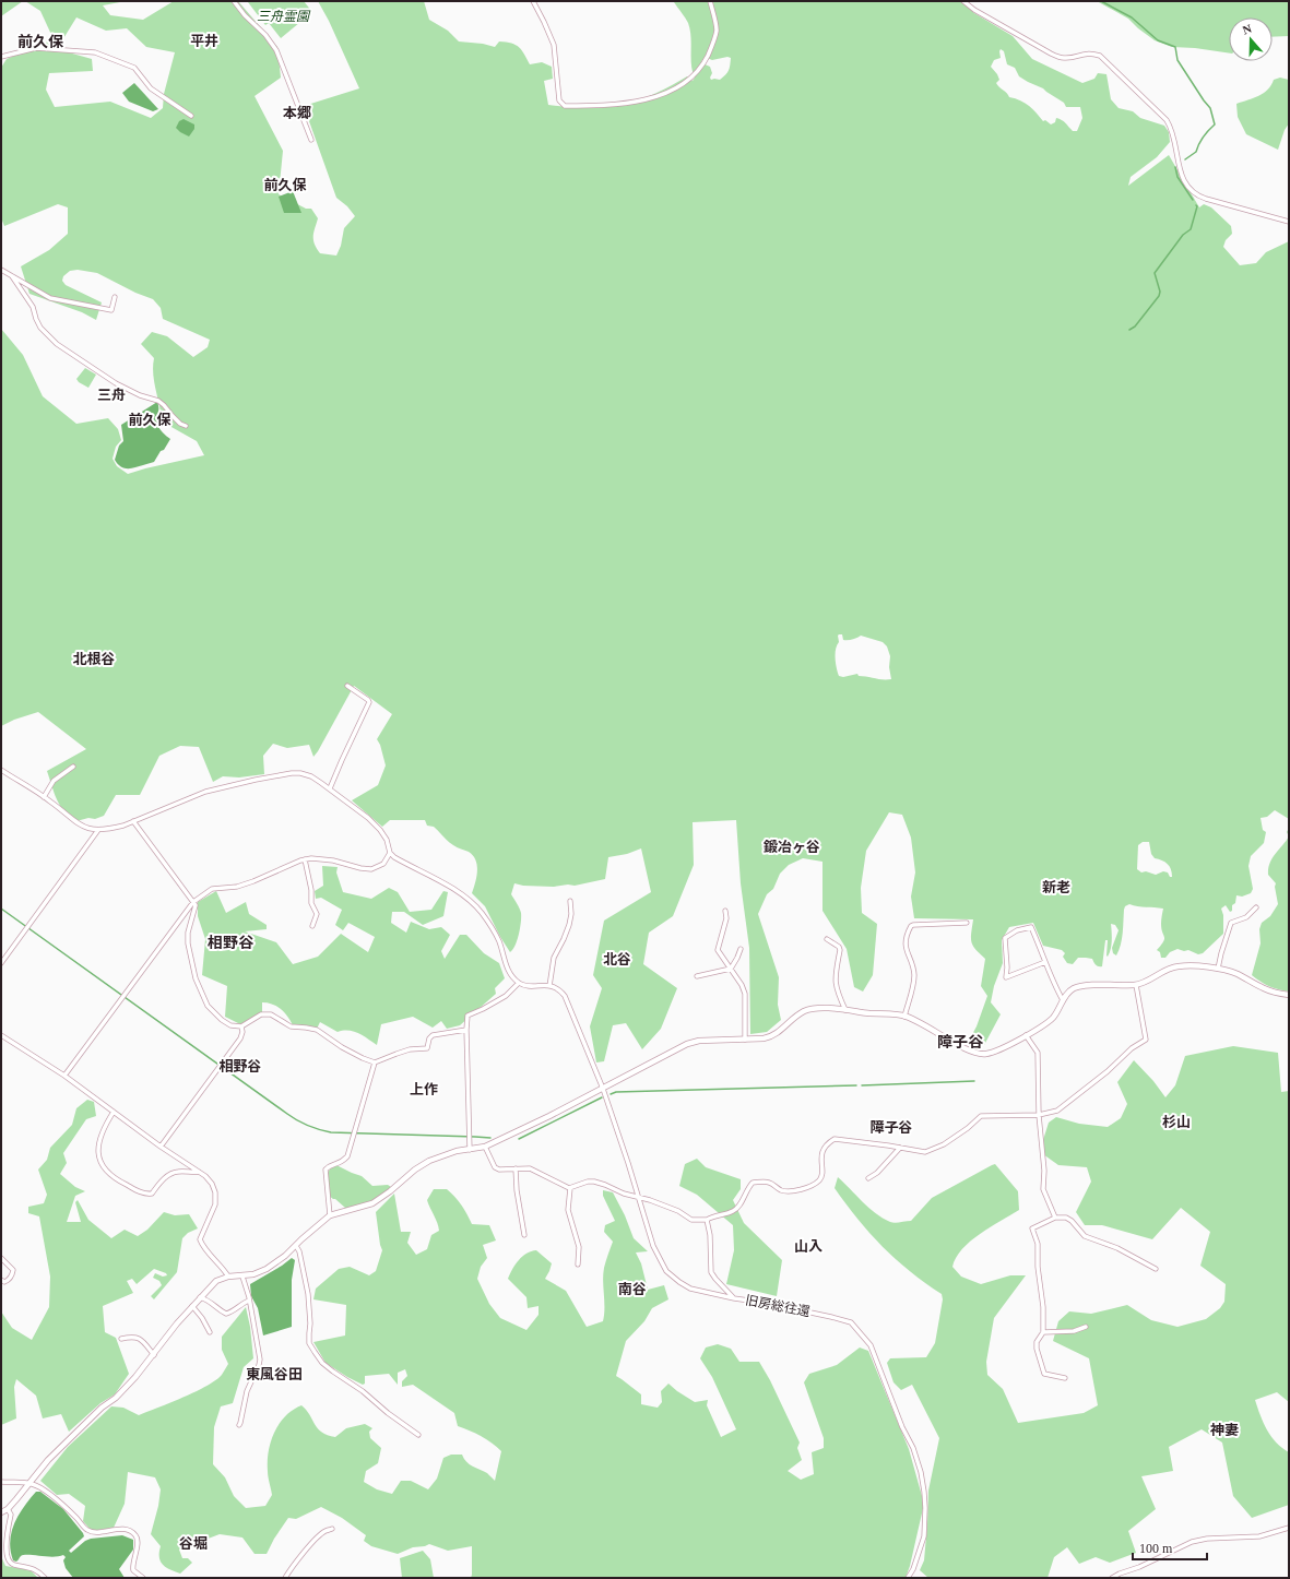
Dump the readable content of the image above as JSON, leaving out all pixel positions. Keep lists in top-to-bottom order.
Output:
{
  "streets": {
    "street": ["旧房総往還"]
  },
  "districts": [
    "平井",
    "前久保",
    "本郷",
    "前久保",
    "三舟",
    "前久保",
    "北根谷",
    "鍛冶ヶ谷",
    "新老",
    "相野谷",
    "北谷",
    "障子谷",
    "相野谷",
    "上作",
    "杉山",
    "障子谷",
    "山入",
    "南谷",
    "東風谷田",
    "神妻",
    "谷堀"
  ],
  "parks": ["三舟霊園"],
  "scale_bar": "100 m",
  "north": "top"
}
